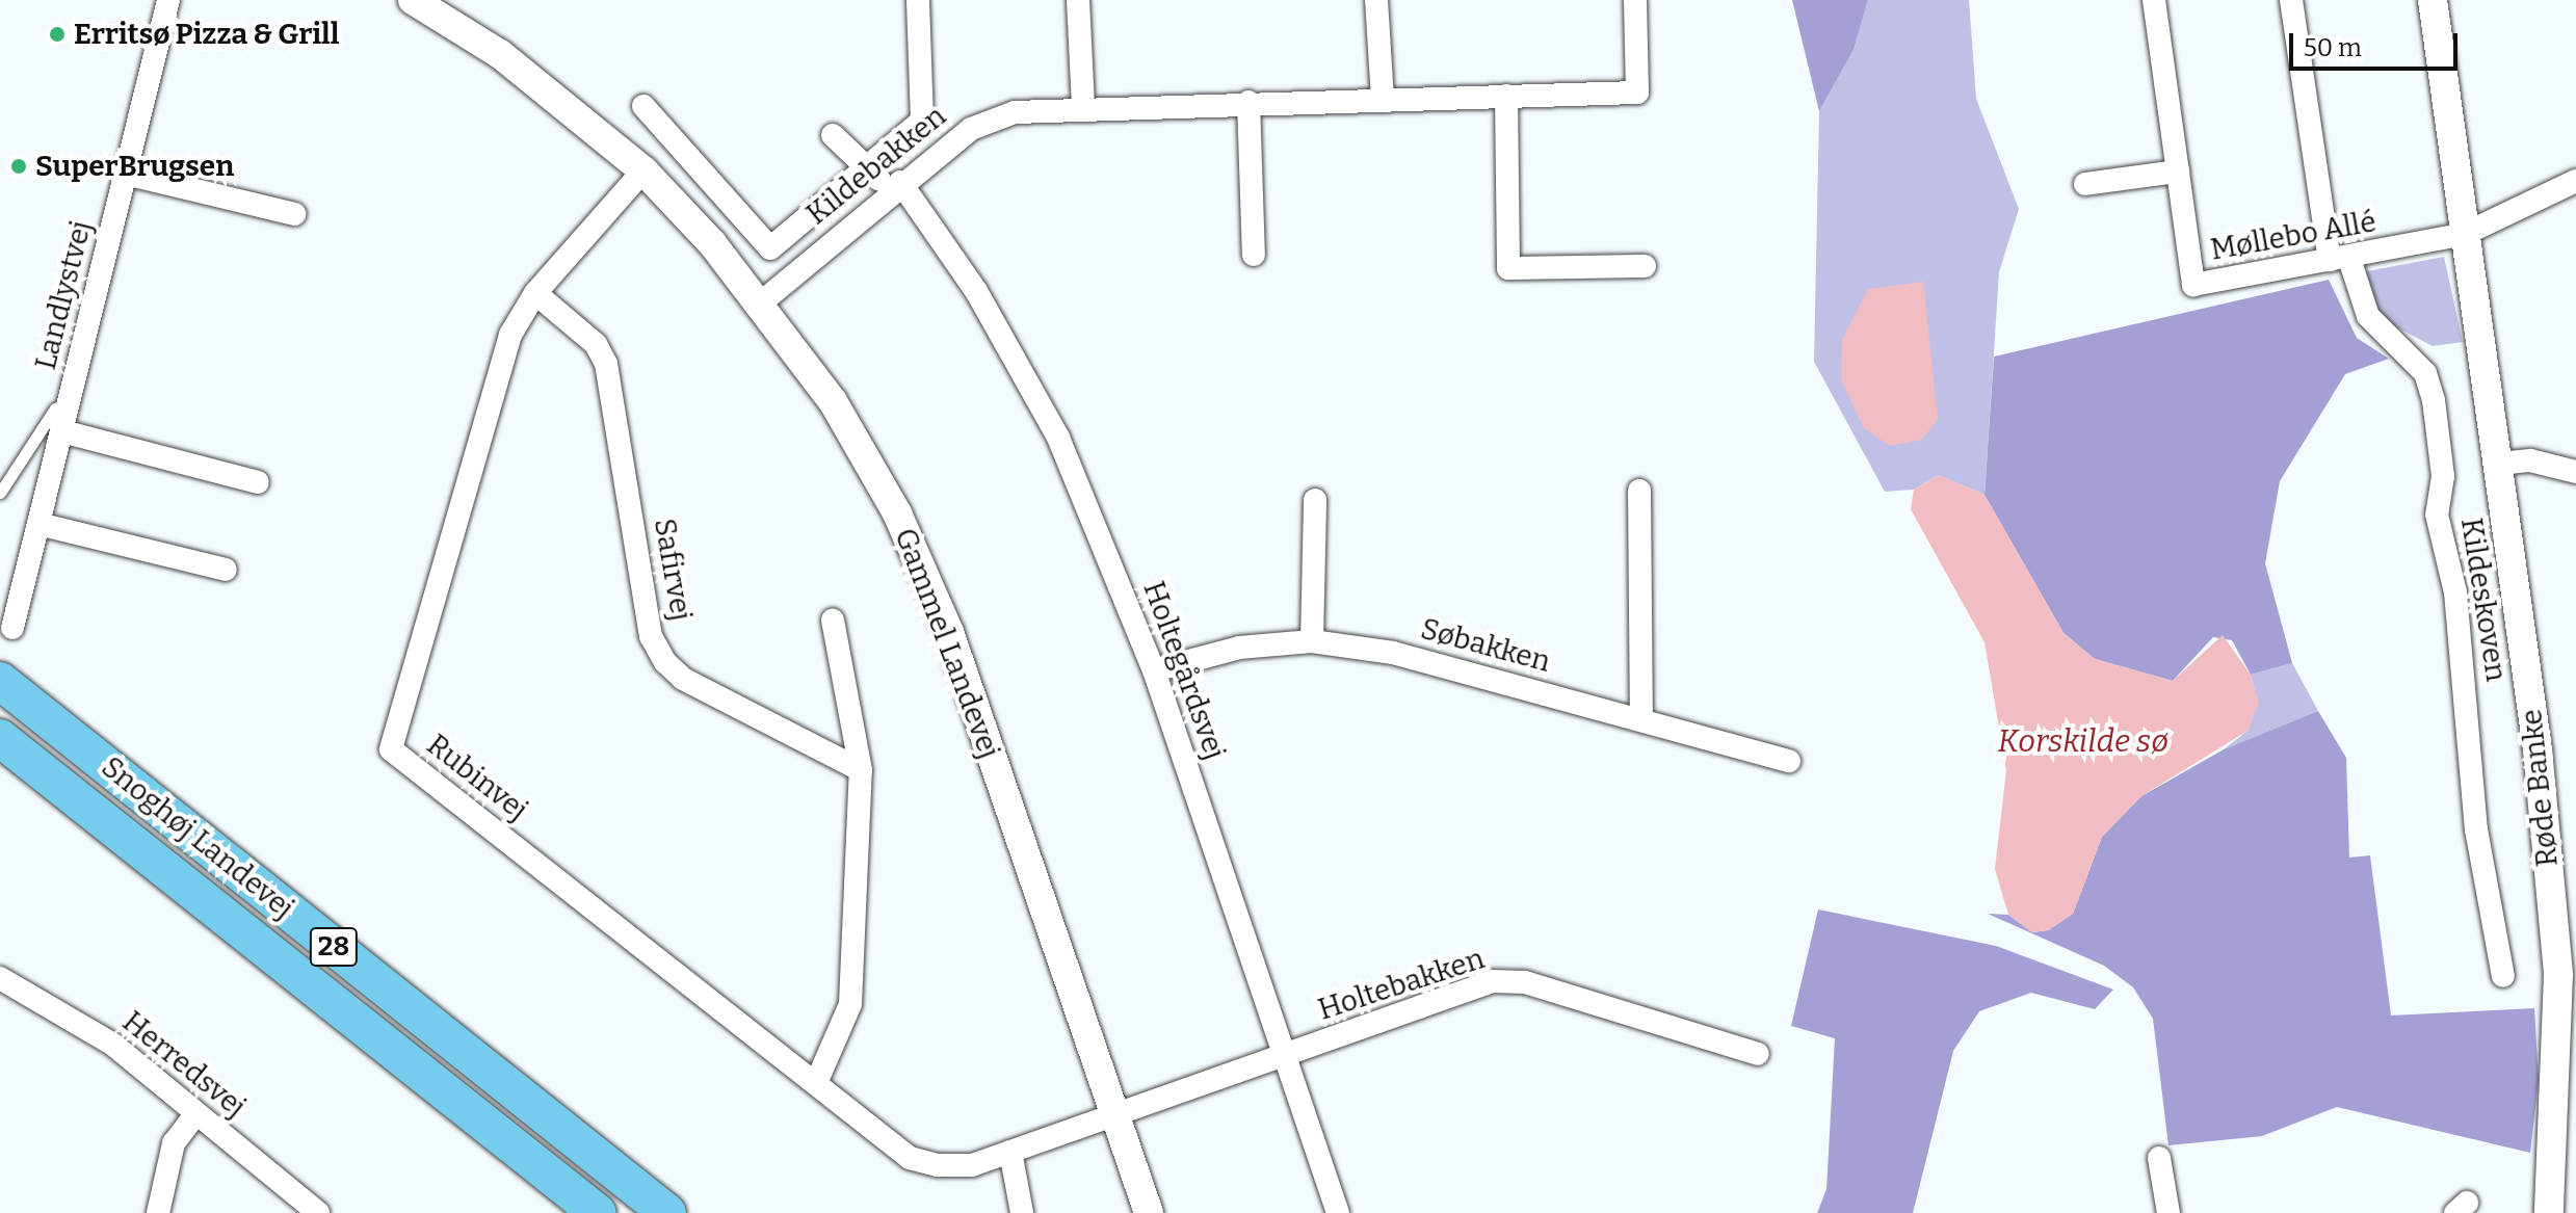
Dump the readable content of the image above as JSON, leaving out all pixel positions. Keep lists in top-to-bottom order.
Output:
{
  "streets": {
    "main road": ["Snoghøj Landevej", "28"],
    "street": [
      "Kildebakken",
      "Møllebo Allé",
      "Landlystvej",
      "Safirvej",
      "Kildeskoven",
      "Gammel Landevej",
      "Søbakken",
      "Holtegårdsvej",
      "Rubinvej",
      "Røde Banke",
      "Holtebakken",
      "Herredsvej"
    ]
  },
  "crossings": [
    ["Kildebakken", "Gammel Landevej"],
    ["Kildebakken", "Holtegårdsvej"],
    ["Møllebo Allé", "Kildeskoven"],
    ["Møllebo Allé", "Røde Banke"],
    ["Safirvej", "Rubinvej"],
    ["Gammel Landevej", "Rubinvej"],
    ["Gammel Landevej", "Holtebakken"],
    ["Søbakken", "Holtegårdsvej"],
    ["Holtegårdsvej", "Holtebakken"],
    ["Rubinvej", "Holtebakken"]
  ],
  "water": ["Korskilde sø"],
  "places": ["Erritsø Pizza & Grill", "SuperBrugsen"],
  "scale_bar": "50 m"
}
